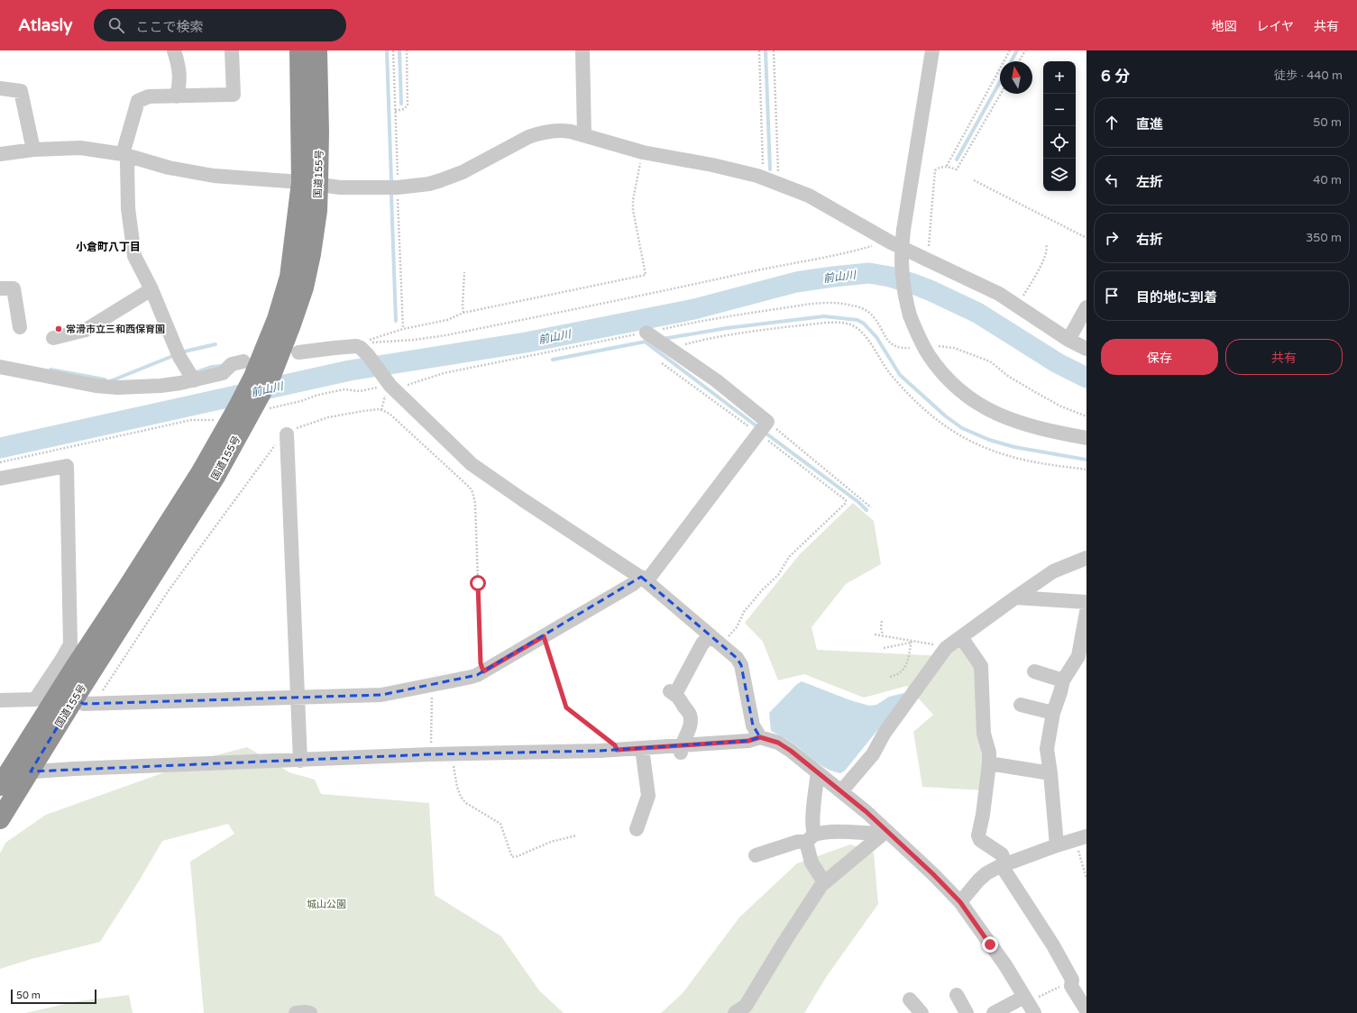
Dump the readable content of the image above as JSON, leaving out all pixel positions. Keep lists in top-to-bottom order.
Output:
{
  "streets": {
    "highway": ["国道155号"]
  },
  "districts": ["小倉町八丁目"],
  "water": ["前山川"],
  "parks": ["城山公園"],
  "places": ["常滑市立三和西保育園"],
  "scale_bar": "50 m",
  "north": "top",
  "page": {
    "header": "Atlasly",
    "search": "ここで検索",
    "nav": ["地図", "レイヤ", "共有"],
    "heading": ["6 分", "徒歩 · 440 m"],
    "map_buttons": ["+", "−"],
    "list": [
      ["直進", "50 m"],
      ["左折", "40 m"],
      ["右折", "350 m"],
      "目的地に到着"
    ],
    "buttons": ["保存", "共有"],
    "scale": "50 m"
  }
}
